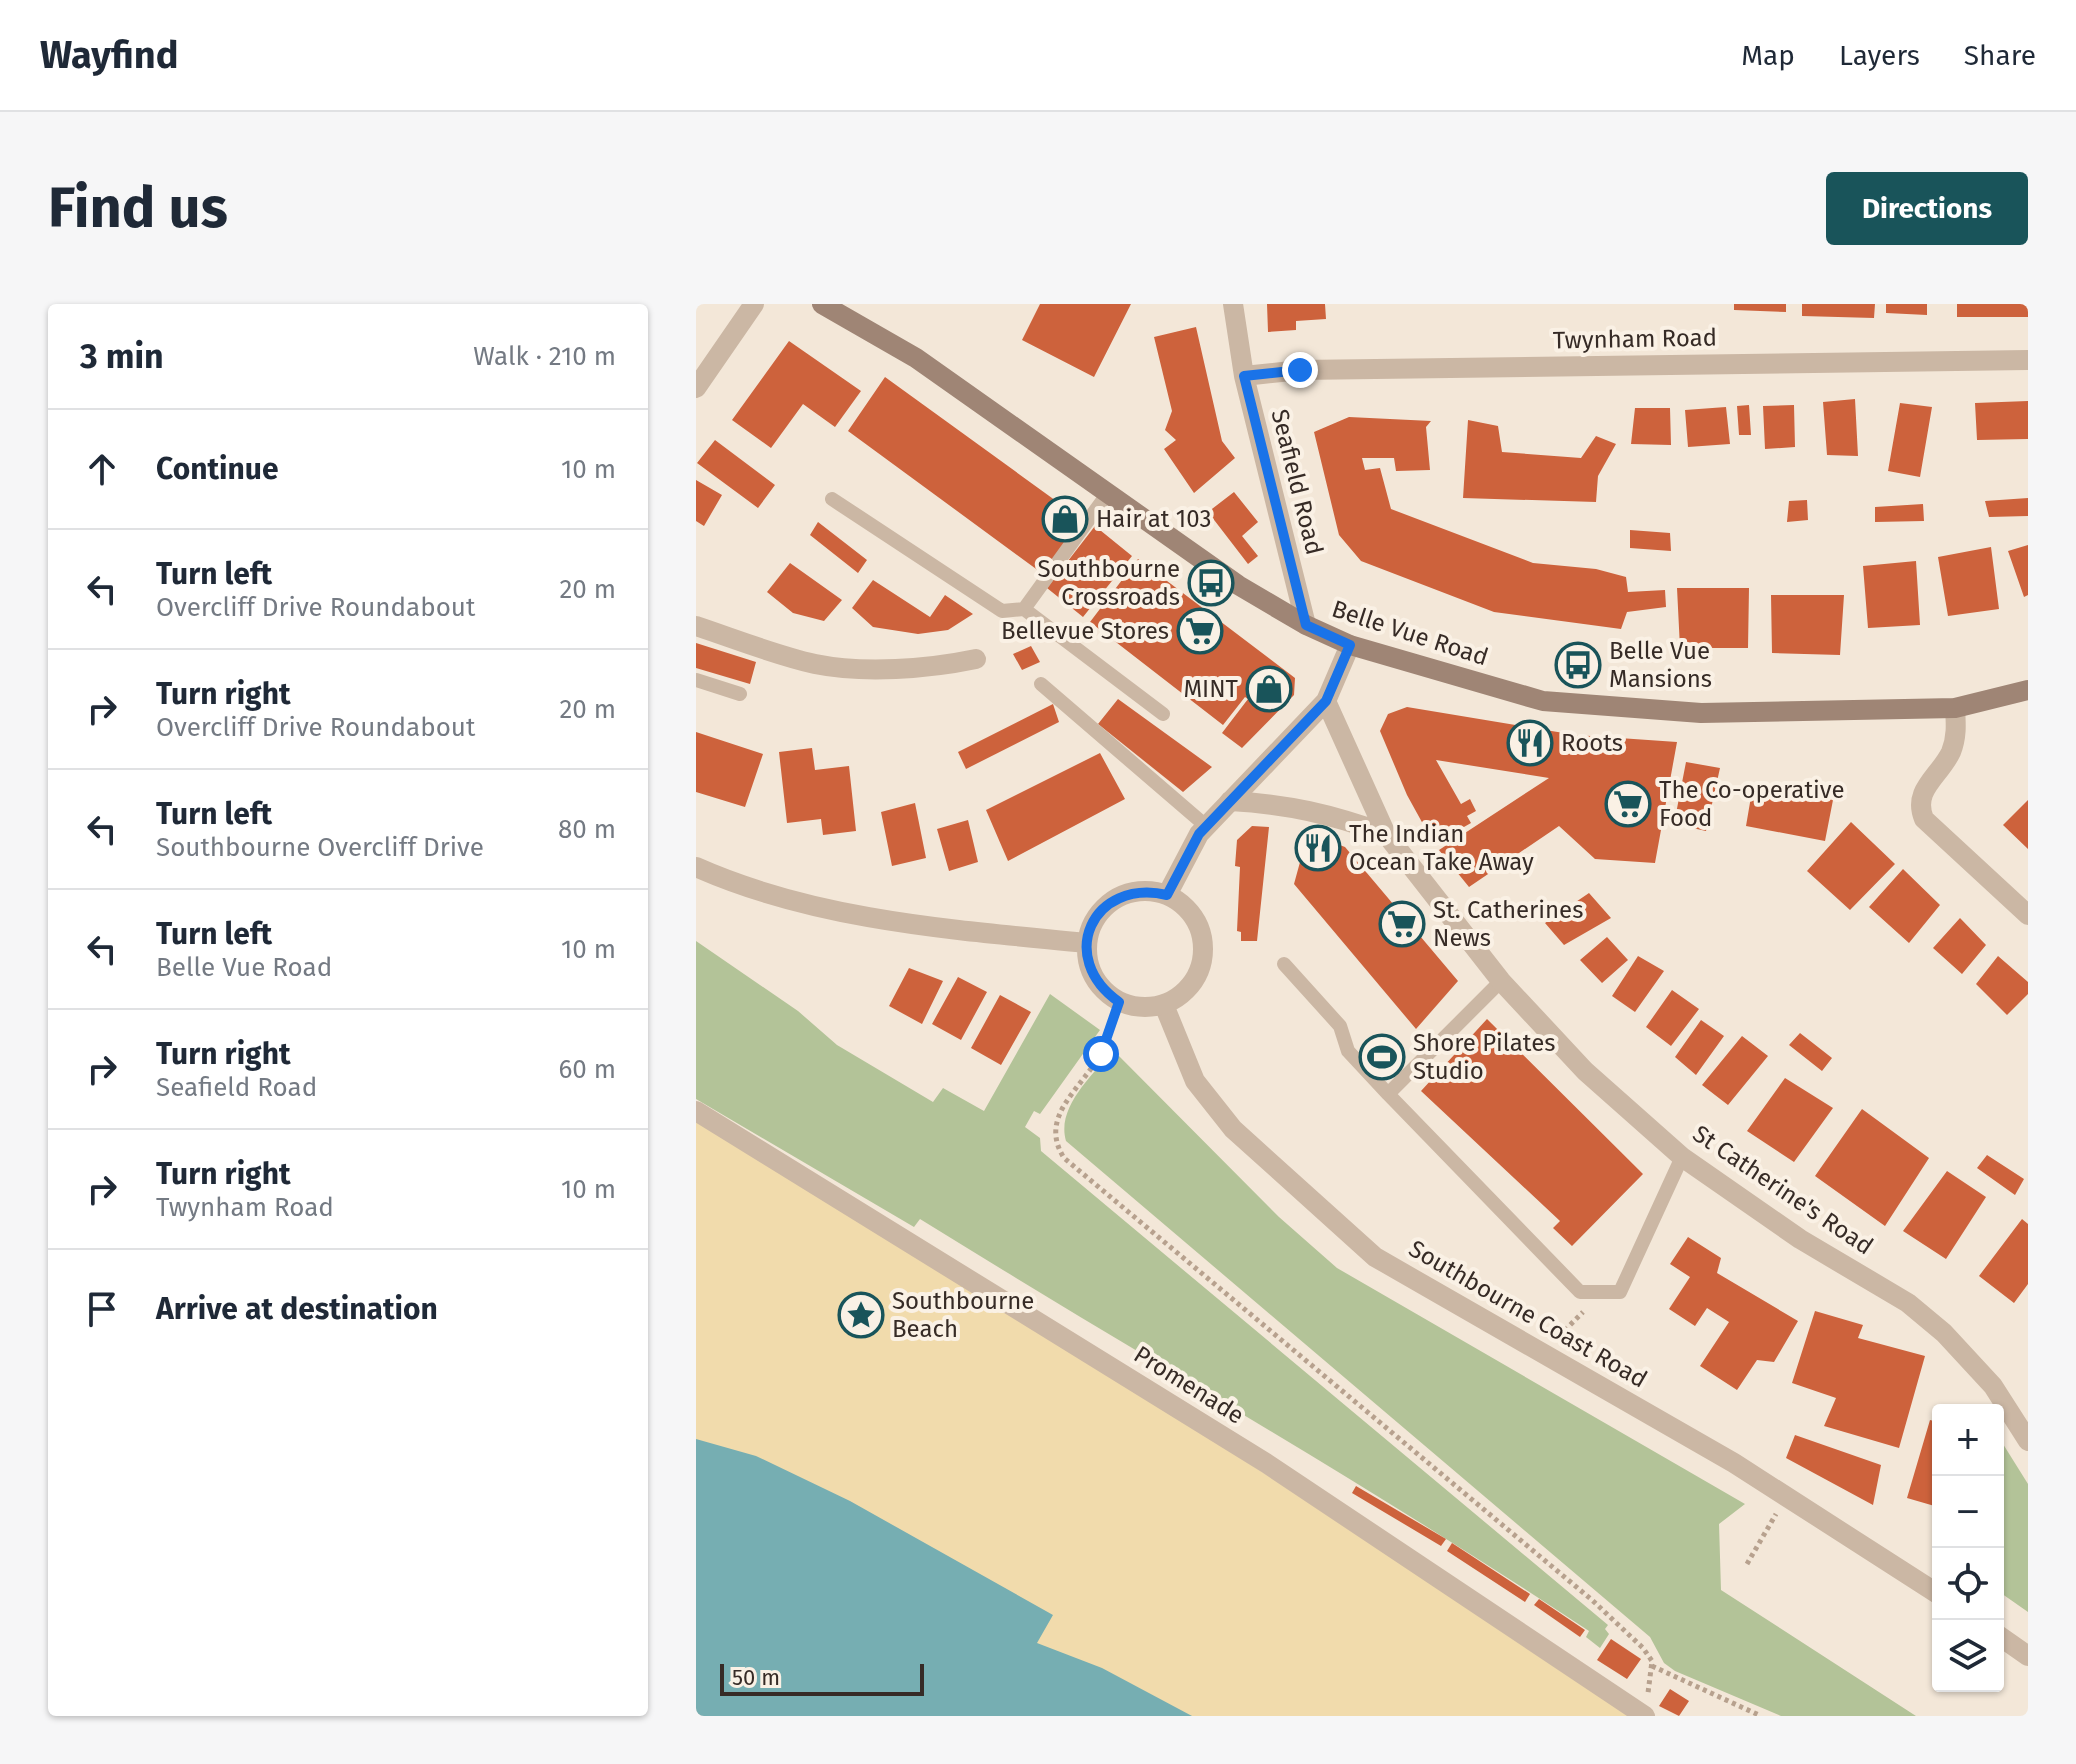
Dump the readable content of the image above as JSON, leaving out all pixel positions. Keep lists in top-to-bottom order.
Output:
{
  "streets": {
    "main road": ["Belle Vue Road"],
    "street": [
      "Twynham Road",
      "Seafield Road",
      "St Catherine's Road",
      "Southbourne Coast Road",
      "Promenade"
    ]
  },
  "crossings": [
    ["Twynham Road", "Seafield Road"],
    ["Seafield Road", "Belle Vue Road"]
  ],
  "places": {
    "shop": ["Hair at 103", "MINT"],
    "bus stop": ["Southbourne Crossroads", "Belle Vue Mansions"],
    "supermarket": ["Bellevue Stores", "The Co-operative Food", "St. Catherines News"],
    "restaurant": ["Roots", "The Indian Ocean Take Away"],
    "sports": ["Shore Pilates Studio"],
    "place": ["Southbourne Beach"]
  },
  "scale_bar": "50 m",
  "page": {
    "header": "Wayfind",
    "nav": ["Map", "Layers", "Share"],
    "buttons": "Directions",
    "title": "Find us",
    "heading": ["3 min", "Walk · 210 m"],
    "list": [
      ["Continue", "10 m"],
      ["Turn left", "Overcliff Drive Roundabout", "20 m"],
      ["Turn right", "Overcliff Drive Roundabout", "20 m"],
      ["Turn left", "Southbourne Overcliff Drive", "80 m"],
      ["Turn left", "Belle Vue Road", "10 m"],
      ["Turn right", "Seafield Road", "60 m"],
      ["Turn right", "Twynham Road", "10 m"],
      "Arrive at destination"
    ],
    "map_buttons": ["+", "−"],
    "scale": "50 m"
  }
}
